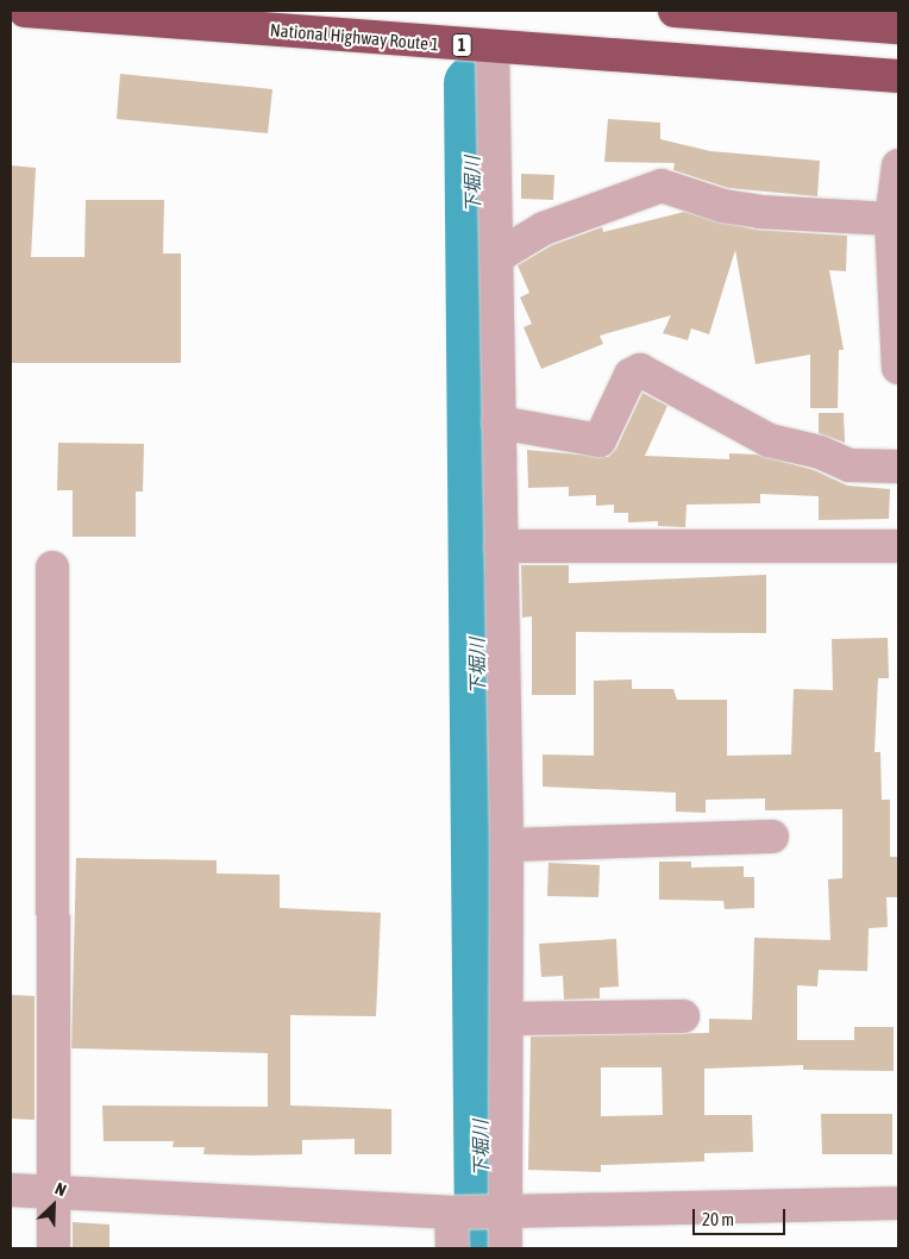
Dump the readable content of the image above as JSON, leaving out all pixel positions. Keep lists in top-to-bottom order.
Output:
{
  "streets": {
    "highway": ["National Highway Route 1", "1"]
  },
  "water": ["下堀川"],
  "scale_bar": "20 m",
  "north": "top right"
}
